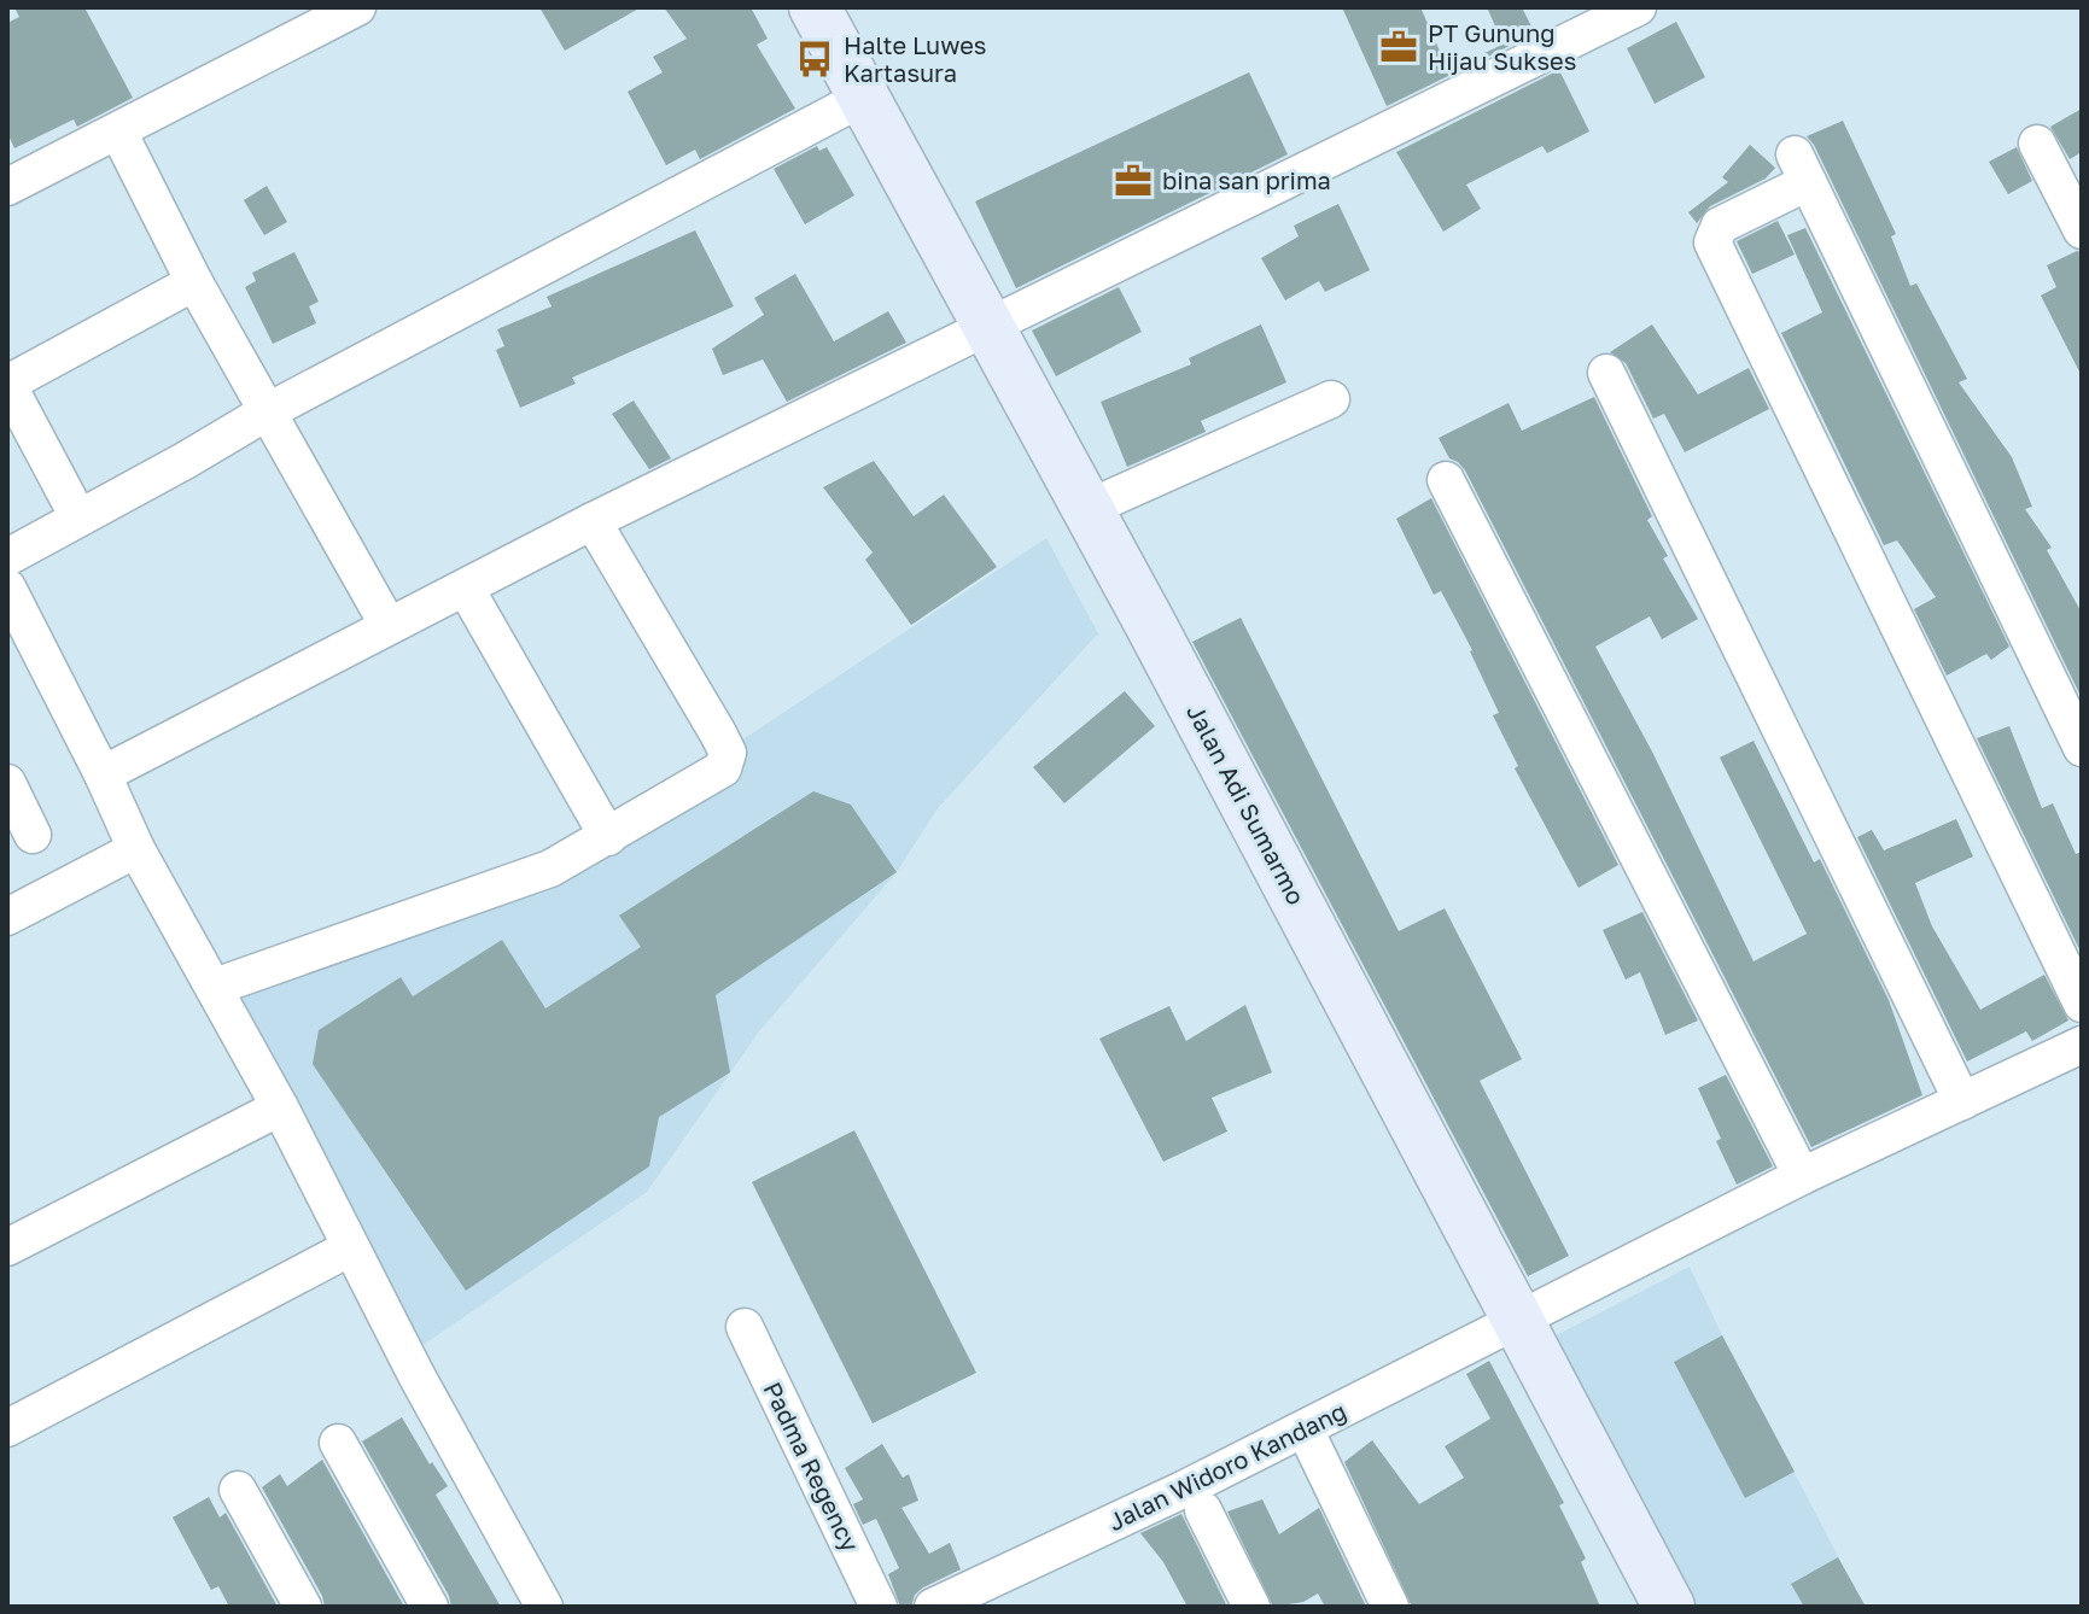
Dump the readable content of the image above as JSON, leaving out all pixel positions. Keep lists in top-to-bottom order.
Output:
{
  "streets": {
    "main road": ["Jalan Adi Sumarmo"],
    "street": ["Padma Regency", "Jalan Widoro Kandang"]
  },
  "crossings": [
    ["Jalan Adi Sumarmo", "Jalan Widoro Kandang"]
  ],
  "places": {
    "office": ["PT Gunung Hijau Sukses", "bina san prima"],
    "bus stop": ["Halte Luwes Kartasura"]
  }
}
